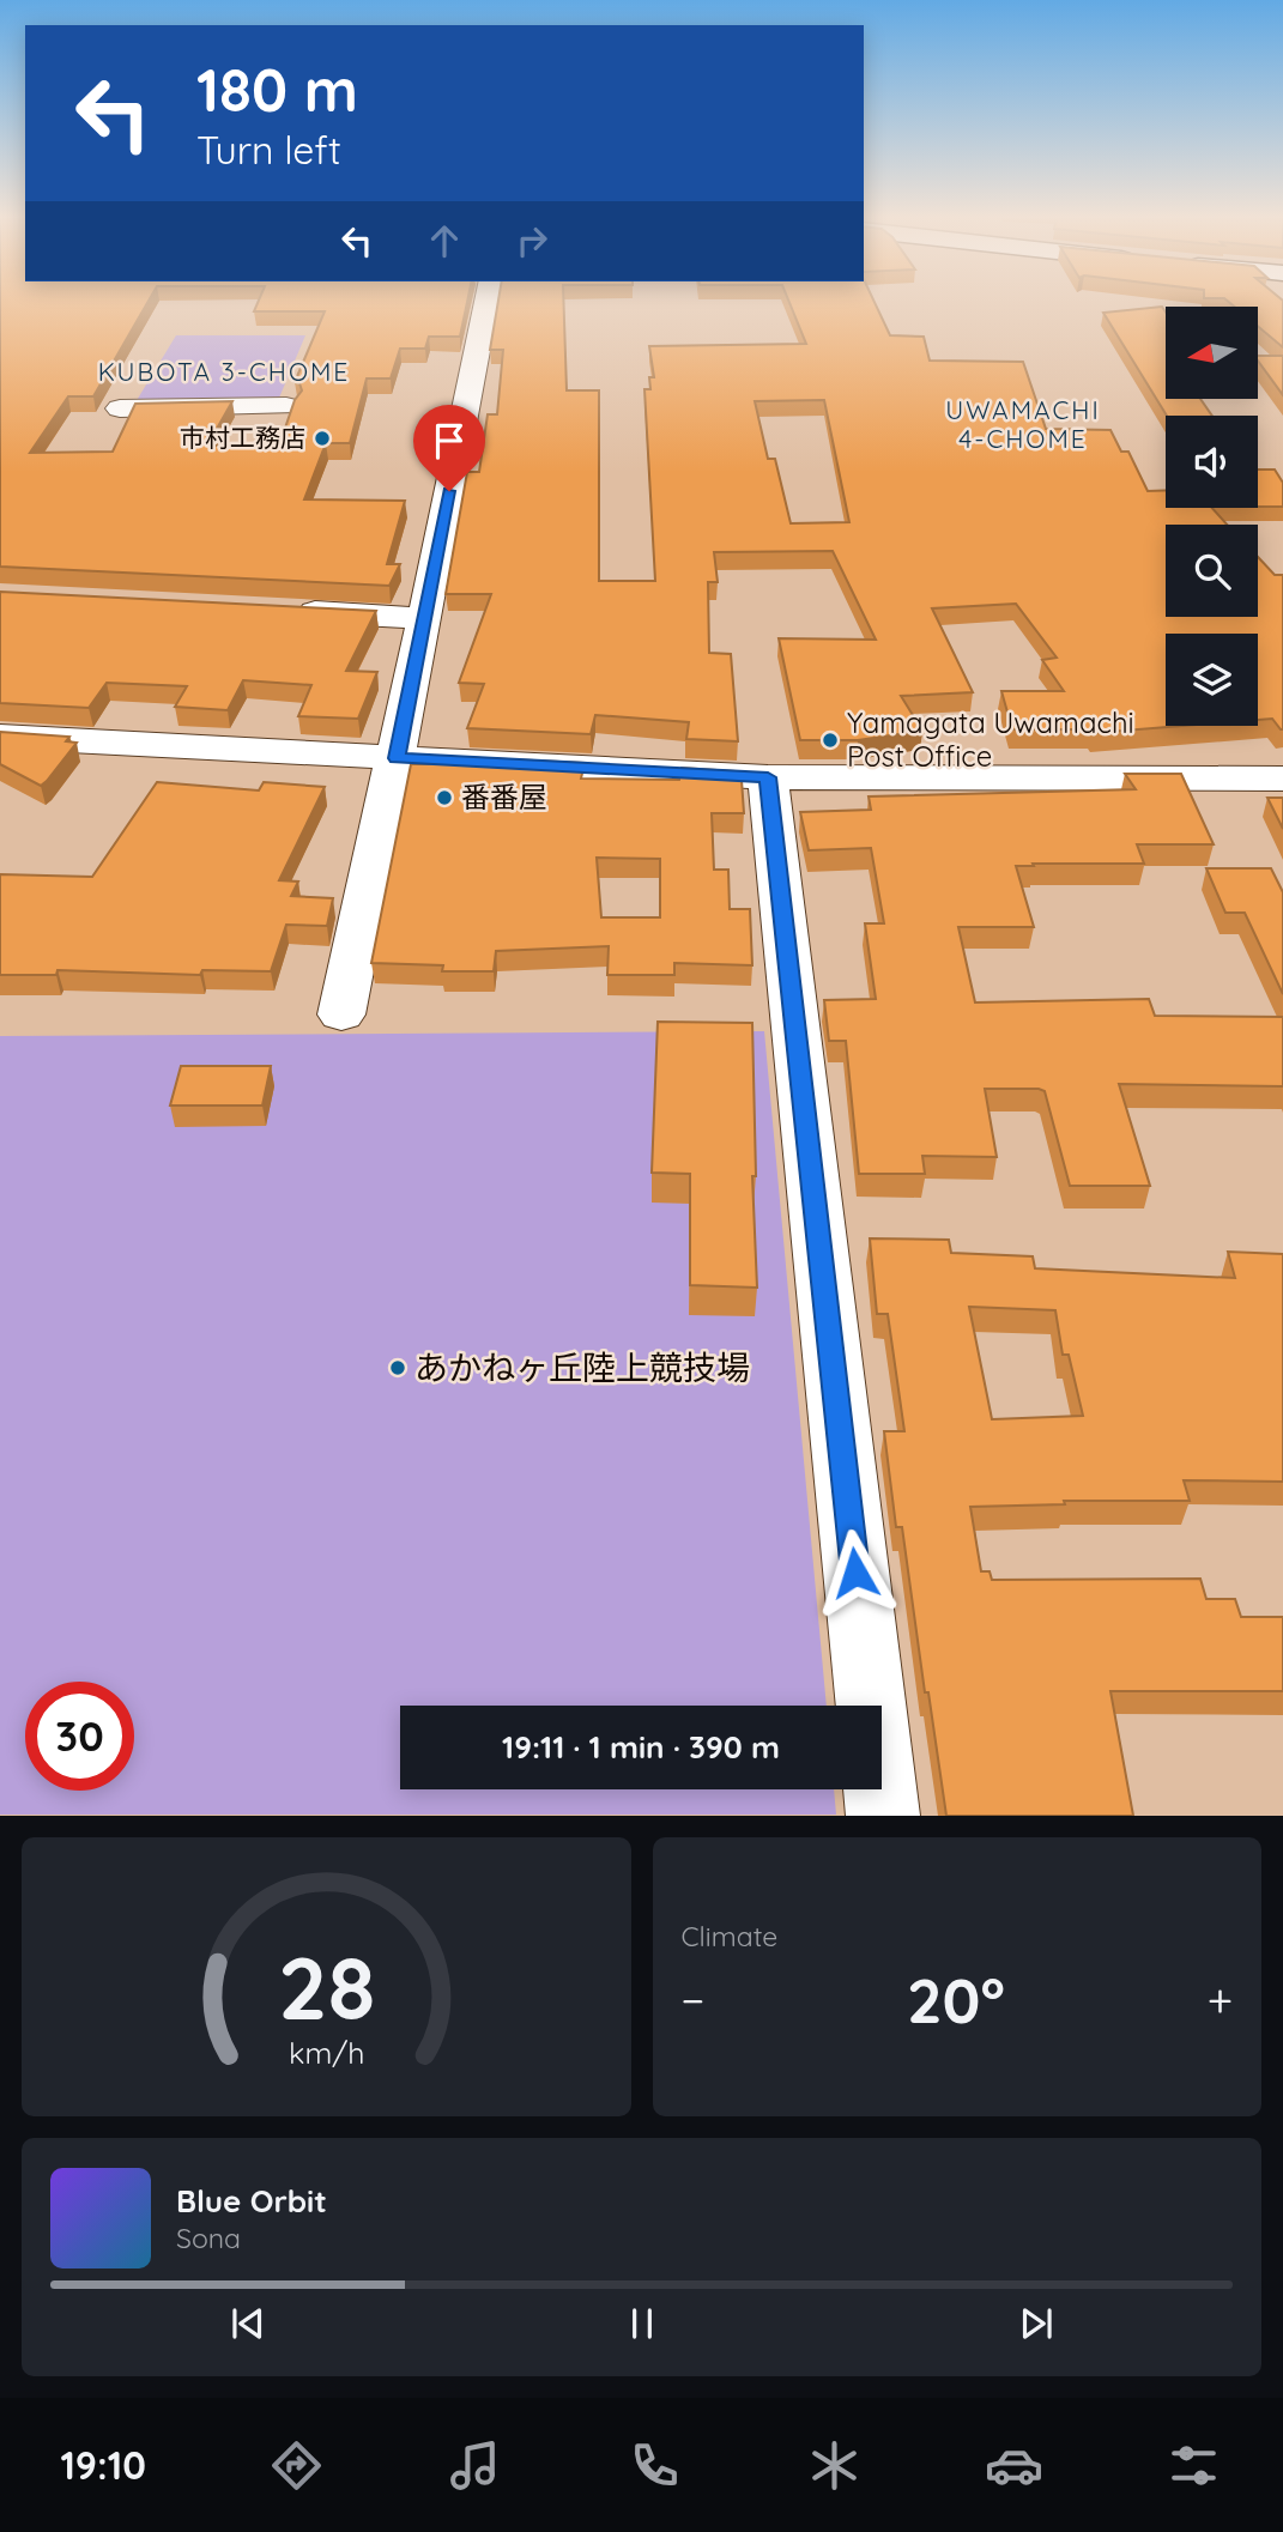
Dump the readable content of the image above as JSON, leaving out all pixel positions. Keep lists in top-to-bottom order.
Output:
{
  "districts": ["KUBOTA 3-CHOME", "UWAMACHI 4-CHOME"],
  "places": [
    "市村工務店",
    "Yamagata Uwamachi Post Office",
    "番番屋",
    "あかねヶ丘陸上競技場"
  ],
  "north": "left",
  "page": {
    "turn": ["180 m", "Turn left"],
    "limit": "30",
    "trip": "19:11 · 1 min · 390 m",
    "tile": "Climate",
    "heat": ["−", "20°", "+"],
    "song": ["Blue Orbit", "Sona"],
    "tabs": "19:10",
    "gauge": ["28", "km/h"]
  }
}
